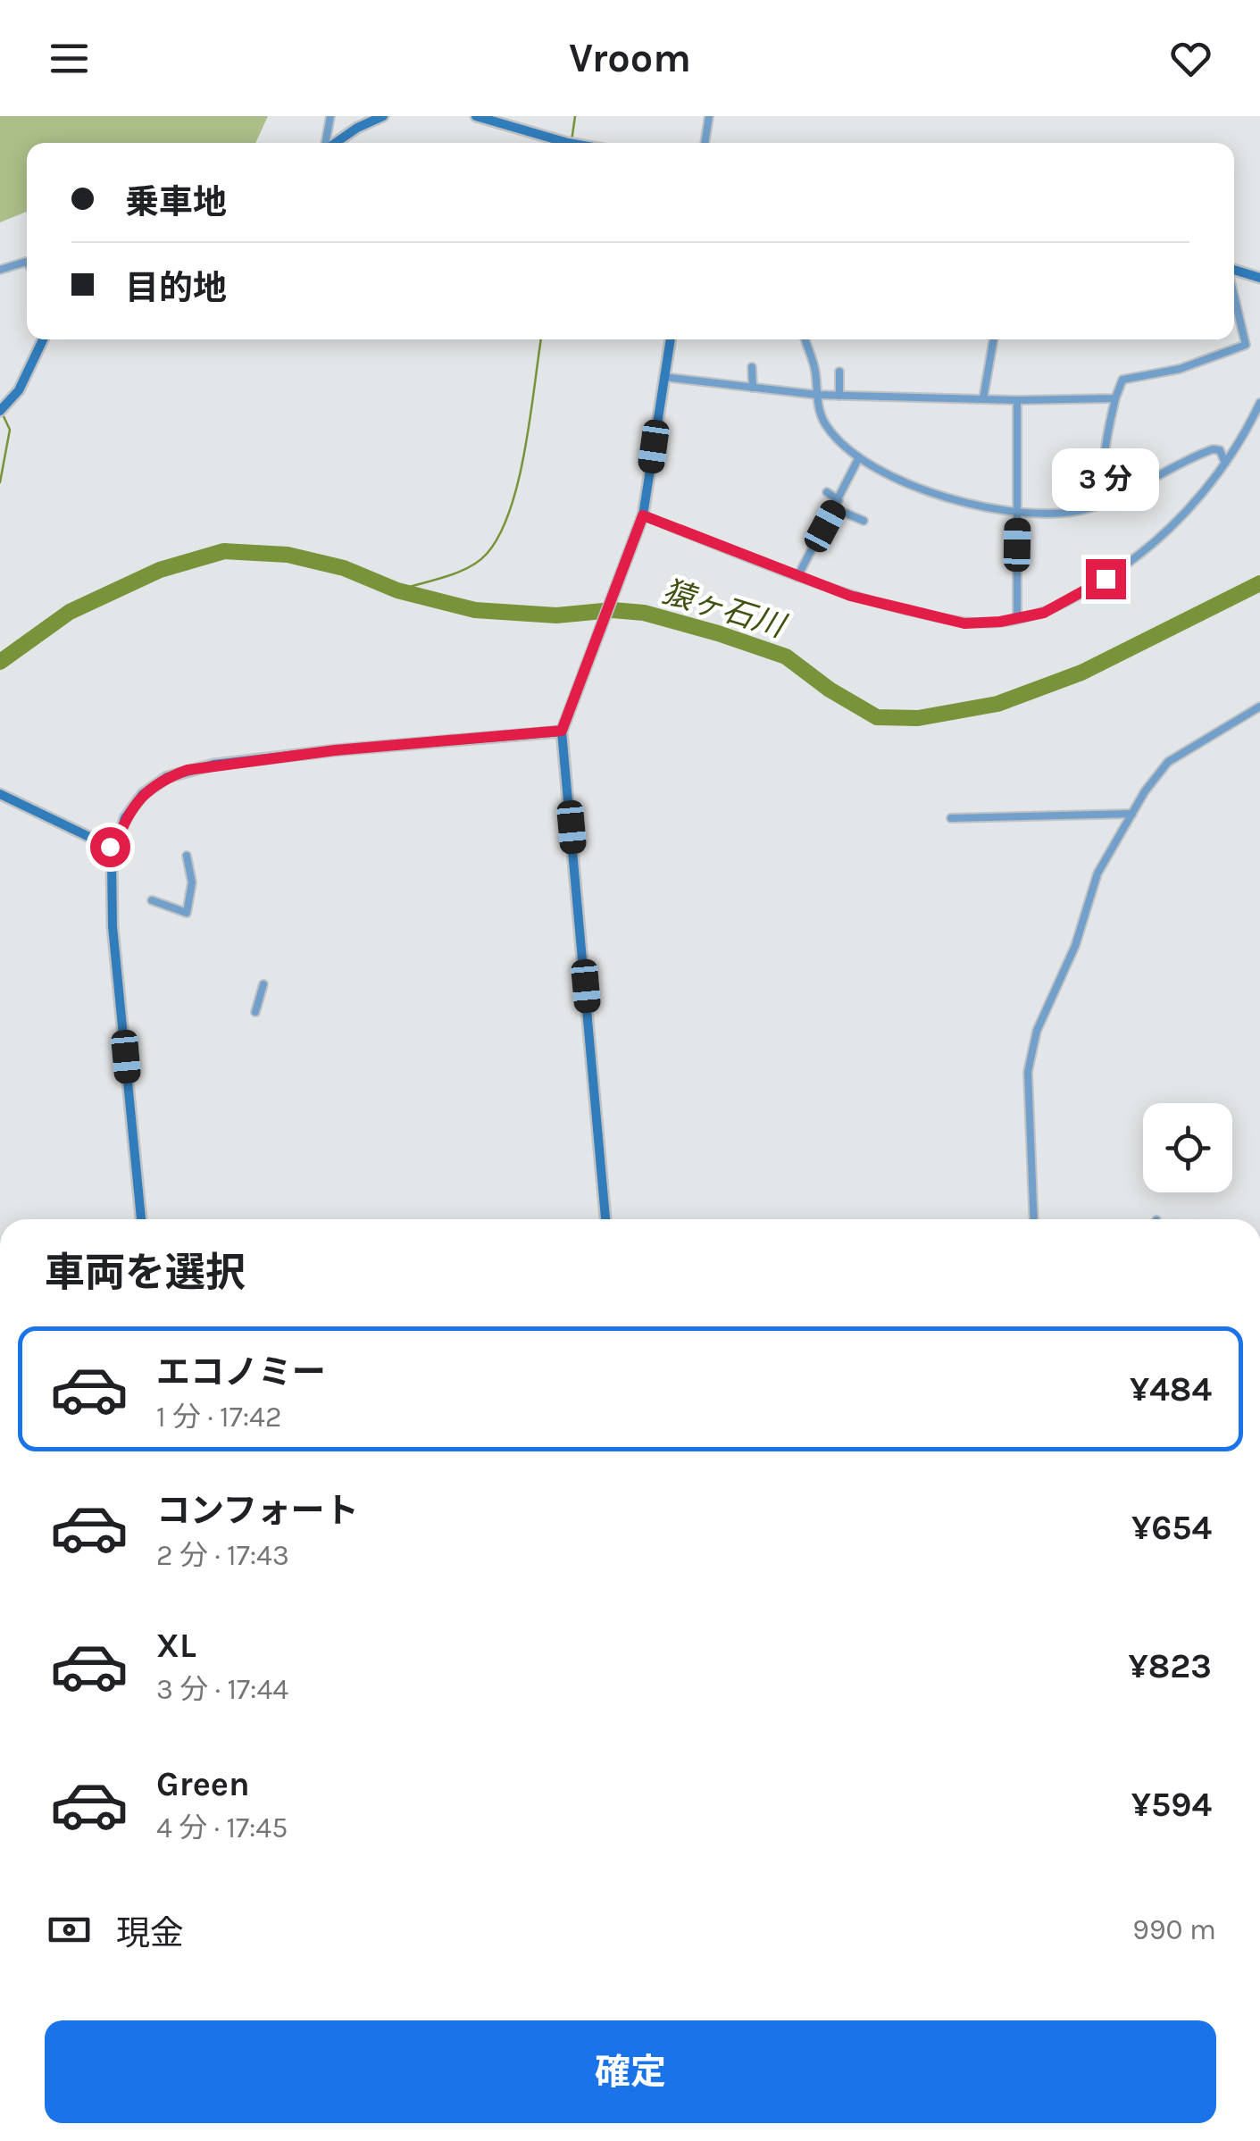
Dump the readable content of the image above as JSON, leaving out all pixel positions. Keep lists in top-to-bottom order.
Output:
{
  "water": ["猿ヶ石川"],
  "page": {
    "header": "Vroom",
    "banner": ["乗車地", "目的地"],
    "bubble": "3 分",
    "heading": "車両を選択",
    "list": [
      {
        "name": "エコノミー",
        "note": "1 分 · 17:42",
        "value": "¥484"
      },
      {
        "name": "コンフォート",
        "note": "2 分 · 17:43",
        "value": "¥654"
      },
      {
        "name": "XL",
        "note": "3 分 · 17:44",
        "value": "¥823"
      },
      {
        "name": "Green",
        "note": "4 分 · 17:45",
        "value": "¥594"
      }
    ],
    "pay": ["現金", "990 m"],
    "buttons": "確定"
  }
}
